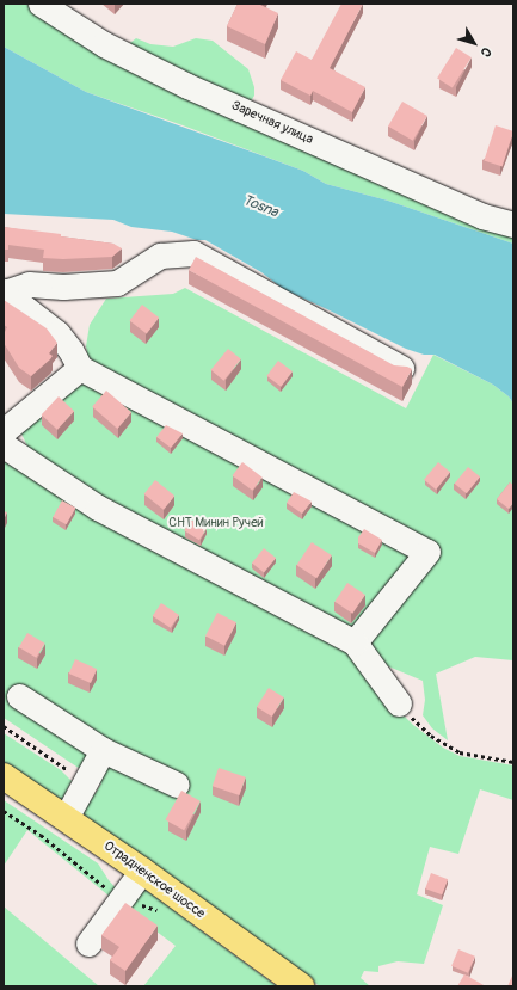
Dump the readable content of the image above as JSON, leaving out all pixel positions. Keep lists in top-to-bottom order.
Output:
{
  "streets": {
    "main road": ["Отрадненское шоссе"],
    "street": ["Заречная улица"]
  },
  "water": ["Tosna"],
  "parks": ["СНТ Минин Ручей"],
  "north": "bottom right"
}
